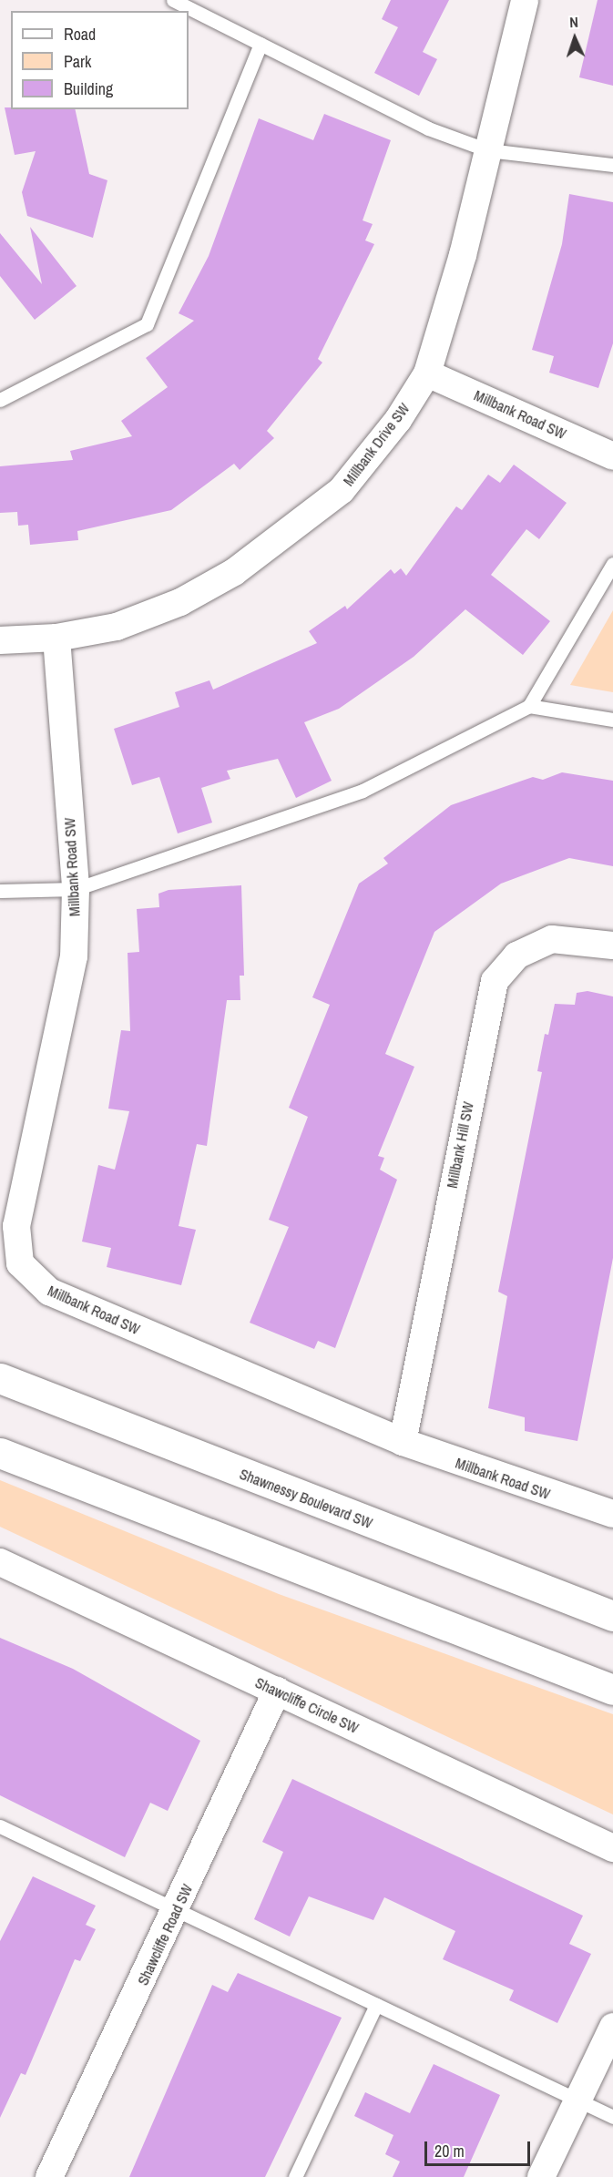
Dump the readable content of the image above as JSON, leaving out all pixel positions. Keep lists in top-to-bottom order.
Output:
{
  "streets": {
    "main road": ["Shawnessy Boulevard SW"],
    "street": [
      "Millbank Road SW",
      "Millbank Drive SW",
      "Millbank Hill SW",
      "Shawcliffe Circle SW",
      "Shawcliffe Road SW"
    ]
  },
  "crossings": [
    ["Millbank Road SW", "Millbank Drive SW"],
    ["Millbank Road SW", "Millbank Hill SW"],
    ["Shawcliffe Circle SW", "Shawcliffe Road SW"]
  ],
  "legend": ["Road", "Park", "Building"],
  "scale_bar": "20 m",
  "north": "top"
}
